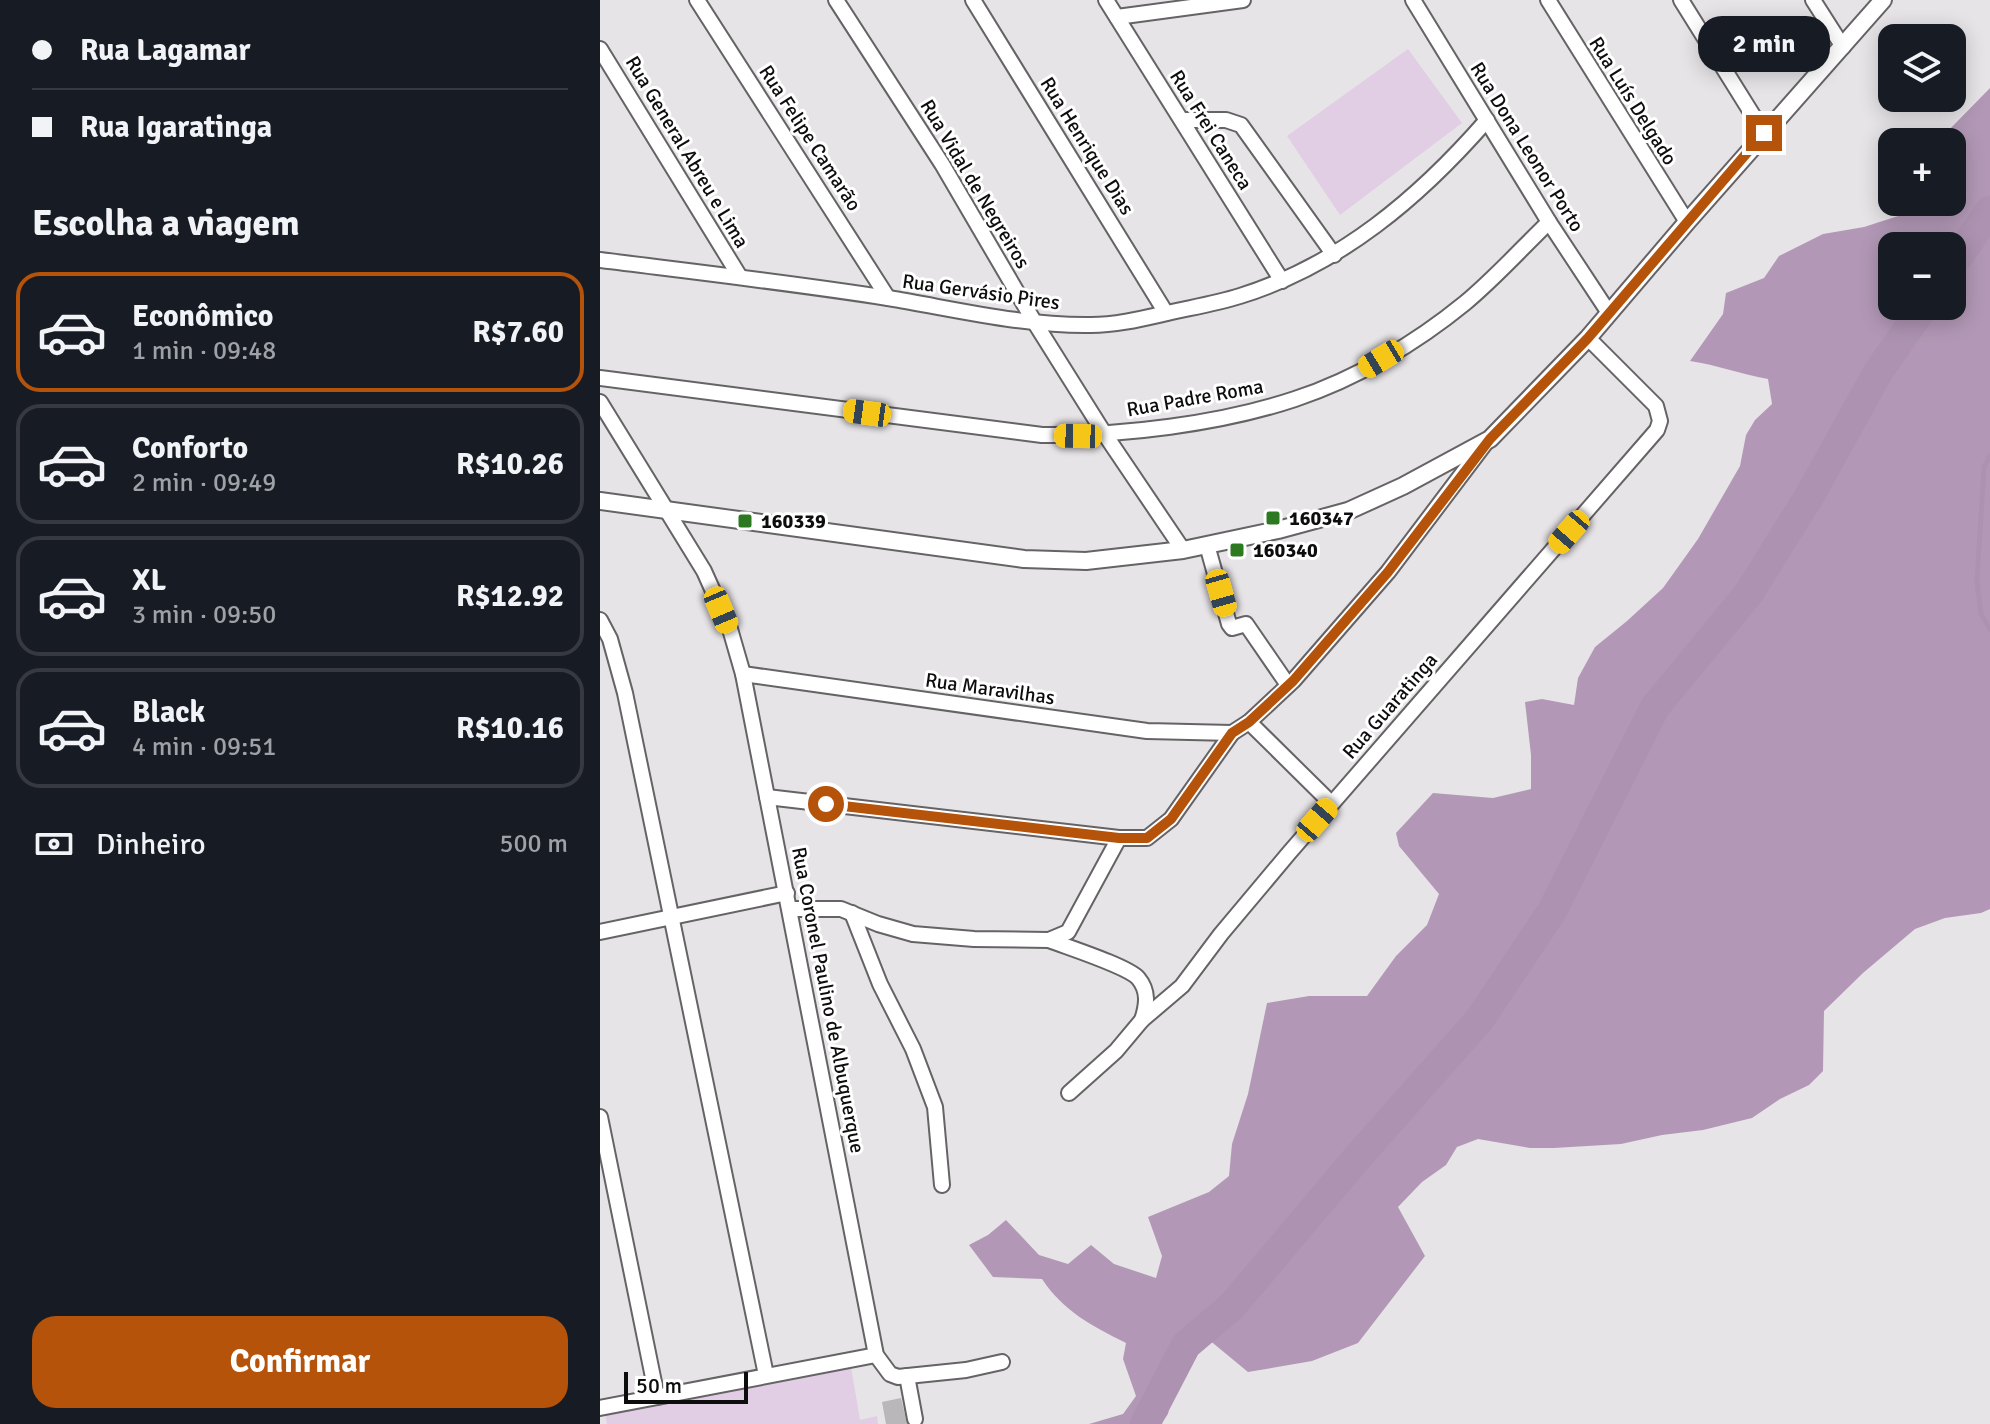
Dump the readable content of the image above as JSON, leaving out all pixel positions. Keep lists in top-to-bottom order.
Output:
{
  "streets": {
    "street": [
      "Rua Luís Delgado",
      "Rua Frei Caneca",
      "Rua Felipe Camarão",
      "Rua Henrique Dias",
      "Rua Dona Leonor Porto",
      "Rua General Abreu e Lima",
      "Rua Vidal de Negreiros",
      "Rua Gervásio Pires",
      "Rua Padre Roma",
      "Rua Maravilhas",
      "Rua Guaratinga",
      "Rua Coronel Paulino de Albuquerque"
    ]
  },
  "crossings": [
    ["Rua Frei Caneca", "Rua Gervásio Pires"],
    ["Rua Felipe Camarão", "Rua Gervásio Pires"],
    ["Rua Henrique Dias", "Rua Gervásio Pires"],
    ["Rua Dona Leonor Porto", "Rua Gervásio Pires"],
    ["Rua Dona Leonor Porto", "Rua Padre Roma"],
    ["Rua General Abreu e Lima", "Rua Gervásio Pires"],
    ["Rua Vidal de Negreiros", "Rua Gervásio Pires"],
    ["Rua Vidal de Negreiros", "Rua Padre Roma"],
    ["Rua Maravilhas", "Rua Coronel Paulino de Albuquerque"]
  ],
  "places": {
    "transit": ["160347", "160339", "160340"]
  },
  "scale_bar": "50 m",
  "page": {
    "banner": ["Rua Lagamar", "Rua Igaratinga"],
    "bubble": "2 min",
    "map_buttons": ["+", "−"],
    "heading": "Escolha a viagem",
    "list": [
      {
        "name": "Econômico",
        "note": "1 min · 09:48",
        "value": "R$7.60"
      },
      {
        "name": "Conforto",
        "note": "2 min · 09:49",
        "value": "R$10.26"
      },
      {
        "name": "XL",
        "note": "3 min · 09:50",
        "value": "R$12.92"
      },
      {
        "name": "Black",
        "note": "4 min · 09:51",
        "value": "R$10.16"
      }
    ],
    "pay": ["Dinheiro", "500 m"],
    "buttons": "Confirmar",
    "scale": "50 m"
  }
}
